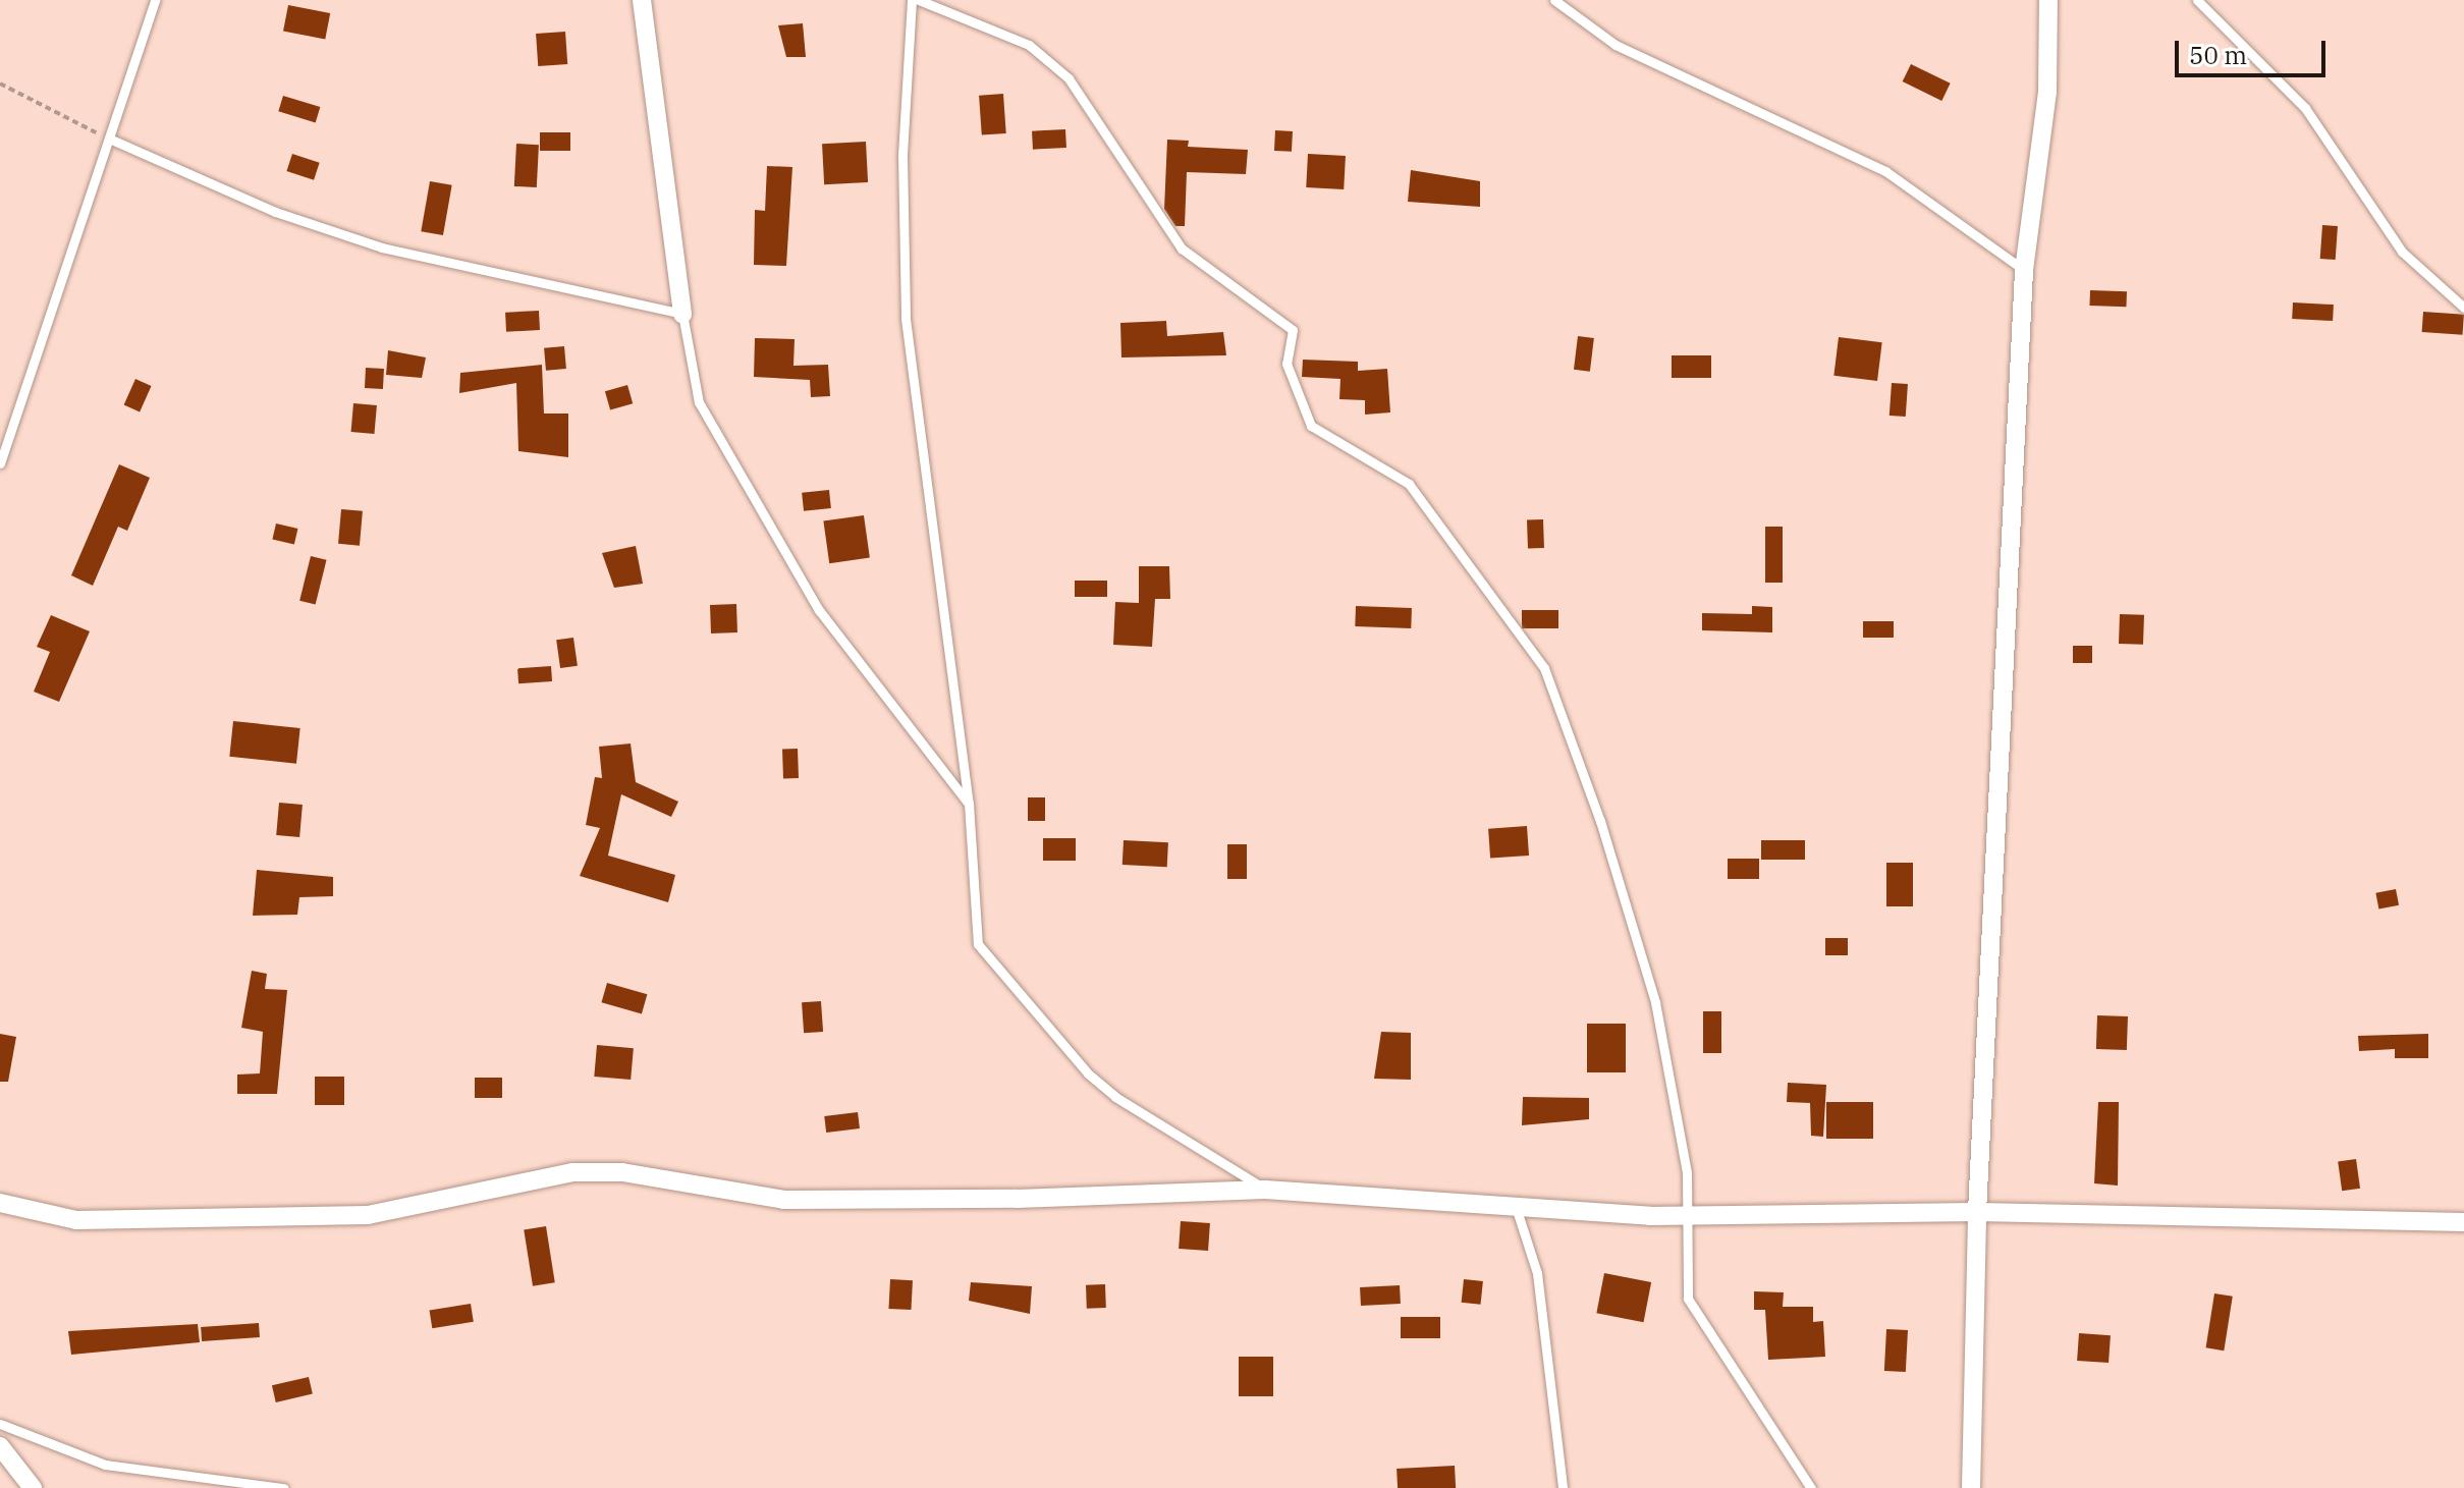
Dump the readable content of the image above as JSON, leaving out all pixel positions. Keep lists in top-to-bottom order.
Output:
{
  "scale_bar": "50 m"
}
